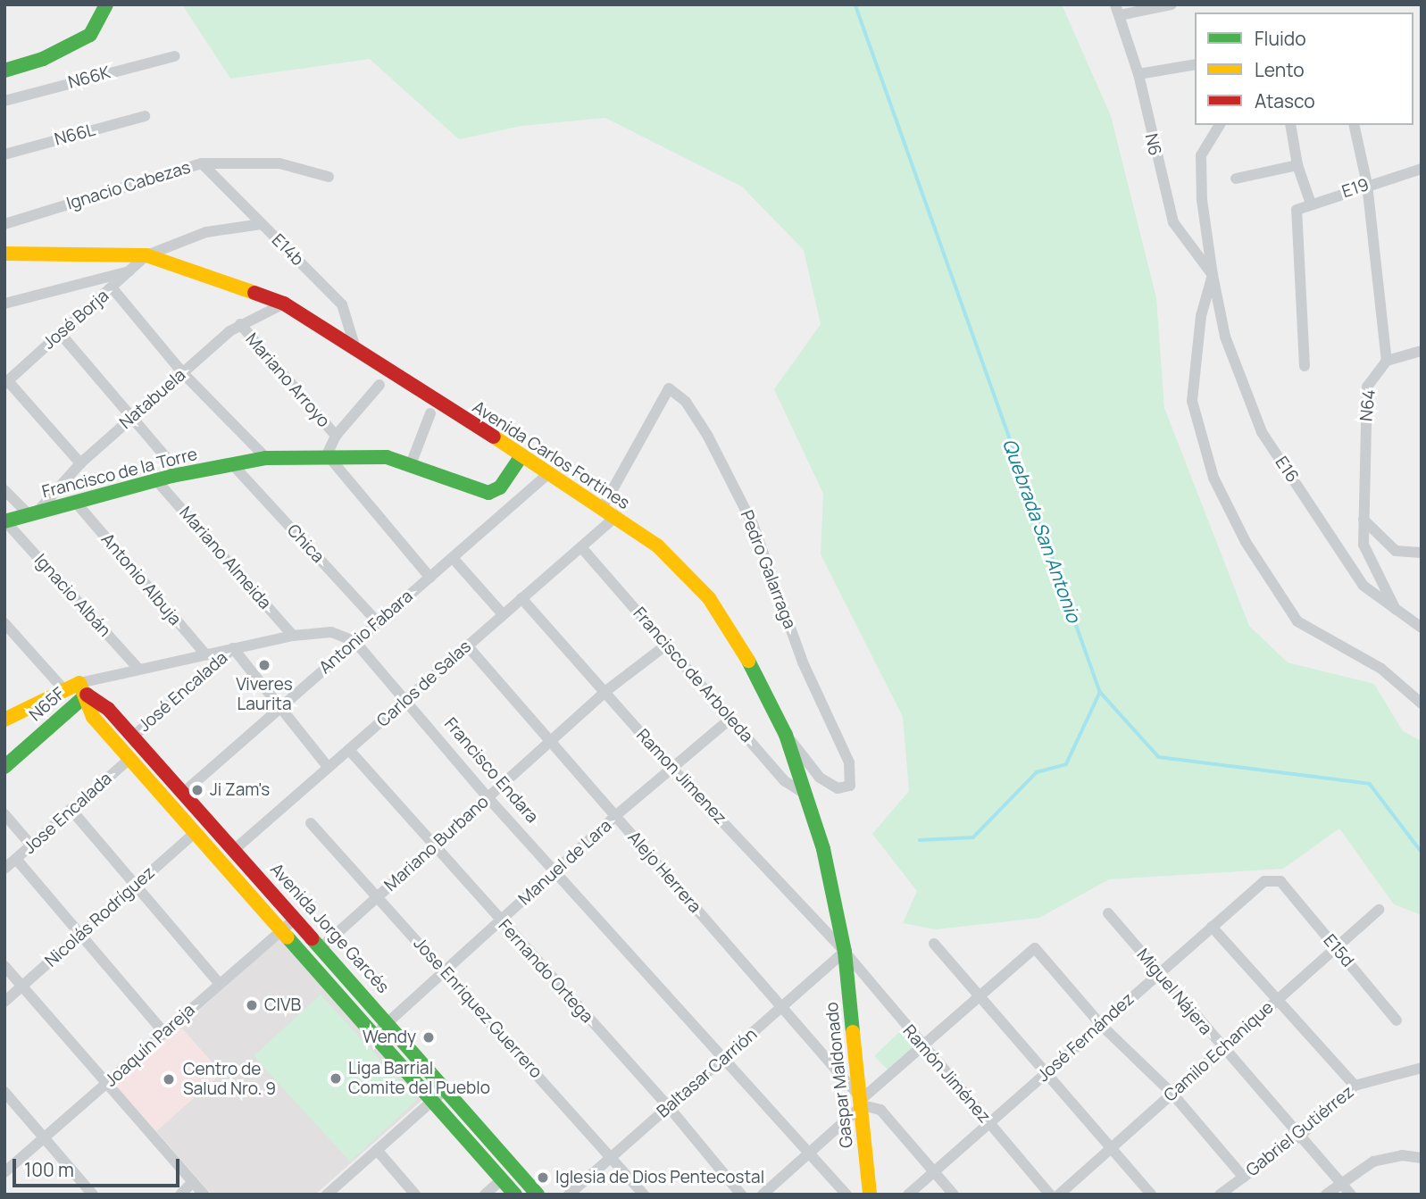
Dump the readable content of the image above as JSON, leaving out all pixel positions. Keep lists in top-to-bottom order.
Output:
{
  "streets": {
    "street": [
      "N66K",
      "N66L",
      "N6",
      "Ignacio Cabezas",
      "E19",
      "E14b",
      "José Borja",
      "Mariano Arroyo",
      "Natabuela",
      "N64",
      "Avenida Carlos Fortines",
      "E16",
      "Francisco de la Torre",
      "Chica",
      "Mariano Almeida",
      "Pedro Galarraga",
      "Antonio Albuja",
      "Ignacio Albán",
      "Antonio Fabara",
      "Francisco de Arboleda",
      "Carlos de Salas",
      "José Encalada",
      "N65F",
      "Francisco Endara",
      "Ramon Jimenez",
      "Jose Encalada",
      "Mariano Burbano",
      "Manuel de Lara",
      "Alejo Herrera",
      "Nicolás Rodríguez",
      "Avenida Jorge Garcés",
      "E15d",
      "Fernando Ortega",
      "Miguel Nájera",
      "Jose Enriquez Guerrero",
      "José Fernández",
      "Joaquín Pareja",
      "Camilo Echanique",
      "Baltasar Carrión",
      "Ramón Jiménez",
      "Gaspar Maldonado",
      "Gabriel Gutiérrez"
    ]
  },
  "crossings": [
    ["N6", "E16"],
    ["Ignacio Cabezas", "E14b"],
    ["E14b", "Avenida Carlos Fortines"],
    ["José Borja", "Avenida Carlos Fortines"],
    ["Mariano Arroyo", "Natabuela"],
    ["Natabuela", "Avenida Carlos Fortines"],
    ["Natabuela", "Francisco de la Torre"],
    ["N64", "E16"],
    ["Avenida Carlos Fortines", "Francisco de la Torre"],
    ["Avenida Carlos Fortines", "Pedro Galarraga"],
    ["Avenida Carlos Fortines", "Antonio Fabara"],
    ["Avenida Carlos Fortines", "Francisco de Arboleda"],
    ["Avenida Carlos Fortines", "Carlos de Salas"],
    ["Avenida Carlos Fortines", "Ramon Jimenez"],
    ["Avenida Carlos Fortines", "Baltasar Carrión"],
    ["Avenida Carlos Fortines", "Ramón Jiménez"],
    ["Avenida Carlos Fortines", "Gaspar Maldonado"],
    ["Francisco de la Torre", "Chica"],
    ["Francisco de la Torre", "Mariano Almeida"],
    ["Francisco de la Torre", "Antonio Albuja"],
    ["Francisco de la Torre", "Ignacio Albán"],
    ["Chica", "Antonio Fabara"],
    ["Antonio Fabara", "Francisco Endara"],
    ["Antonio Fabara", "Avenida Jorge Garcés"],
    ["Francisco de Arboleda", "Carlos de Salas"],
    ["Francisco de Arboleda", "Mariano Burbano"],
    ["Francisco de Arboleda", "Manuel de Lara"],
    ["Carlos de Salas", "Francisco Endara"],
    ["Carlos de Salas", "Ramon Jimenez"],
    ["Carlos de Salas", "Alejo Herrera"],
    ["Carlos de Salas", "Avenida Jorge Garcés"],
    ["Carlos de Salas", "Fernando Ortega"],
    ["José Encalada", "Avenida Jorge Garcés"],
    ["N65F", "Avenida Jorge Garcés"],
    ["Francisco Endara", "Mariano Burbano"],
    ["Francisco Endara", "Manuel de Lara"],
    ["Francisco Endara", "Baltasar Carrión"],
    ["Ramon Jimenez", "Mariano Burbano"],
    ["Ramon Jimenez", "Manuel de Lara"],
    ["Ramon Jimenez", "Baltasar Carrión"],
    ["Ramon Jimenez", "Ramón Jiménez"],
    ["Ramon Jimenez", "Gaspar Maldonado"],
    ["Mariano Burbano", "Alejo Herrera"],
    ["Mariano Burbano", "Avenida Jorge Garcés"],
    ["Mariano Burbano", "Fernando Ortega"],
    ["Mariano Burbano", "Jose Enriquez Guerrero"],
    ["Manuel de Lara", "Alejo Herrera"],
    ["Manuel de Lara", "Avenida Jorge Garcés"],
    ["Manuel de Lara", "Fernando Ortega"],
    ["Manuel de Lara", "Jose Enriquez Guerrero"],
    ["Alejo Herrera", "José Fernández"],
    ["Alejo Herrera", "Baltasar Carrión"],
    ["Alejo Herrera", "Gaspar Maldonado"],
    ["Avenida Jorge Garcés", "Joaquín Pareja"],
    ["E15d", "José Fernández"],
    ["E15d", "Camilo Echanique"],
    ["Fernando Ortega", "Baltasar Carrión"],
    ["Miguel Nájera", "José Fernández"],
    ["Miguel Nájera", "Camilo Echanique"],
    ["Miguel Nájera", "Gabriel Gutiérrez"],
    ["Jose Enriquez Guerrero", "Baltasar Carrión"],
    ["José Fernández", "Ramón Jiménez"],
    ["Baltasar Carrión", "Ramón Jiménez"],
    ["Baltasar Carrión", "Gaspar Maldonado"],
    ["Ramón Jiménez", "Gaspar Maldonado"]
  ],
  "water": ["Quebrada San Antonio"],
  "places": [
    "Viveres Laurita",
    "Ji Zam's",
    "CIVB",
    "Wendy",
    "Liga Barrial Comite del Pueblo",
    "Centro de Salud Nro. 9",
    "Iglesia de Dios Pentecostal"
  ],
  "legend": ["Fluido", "Lento", "Atasco"],
  "scale_bar": "100 m"
}
